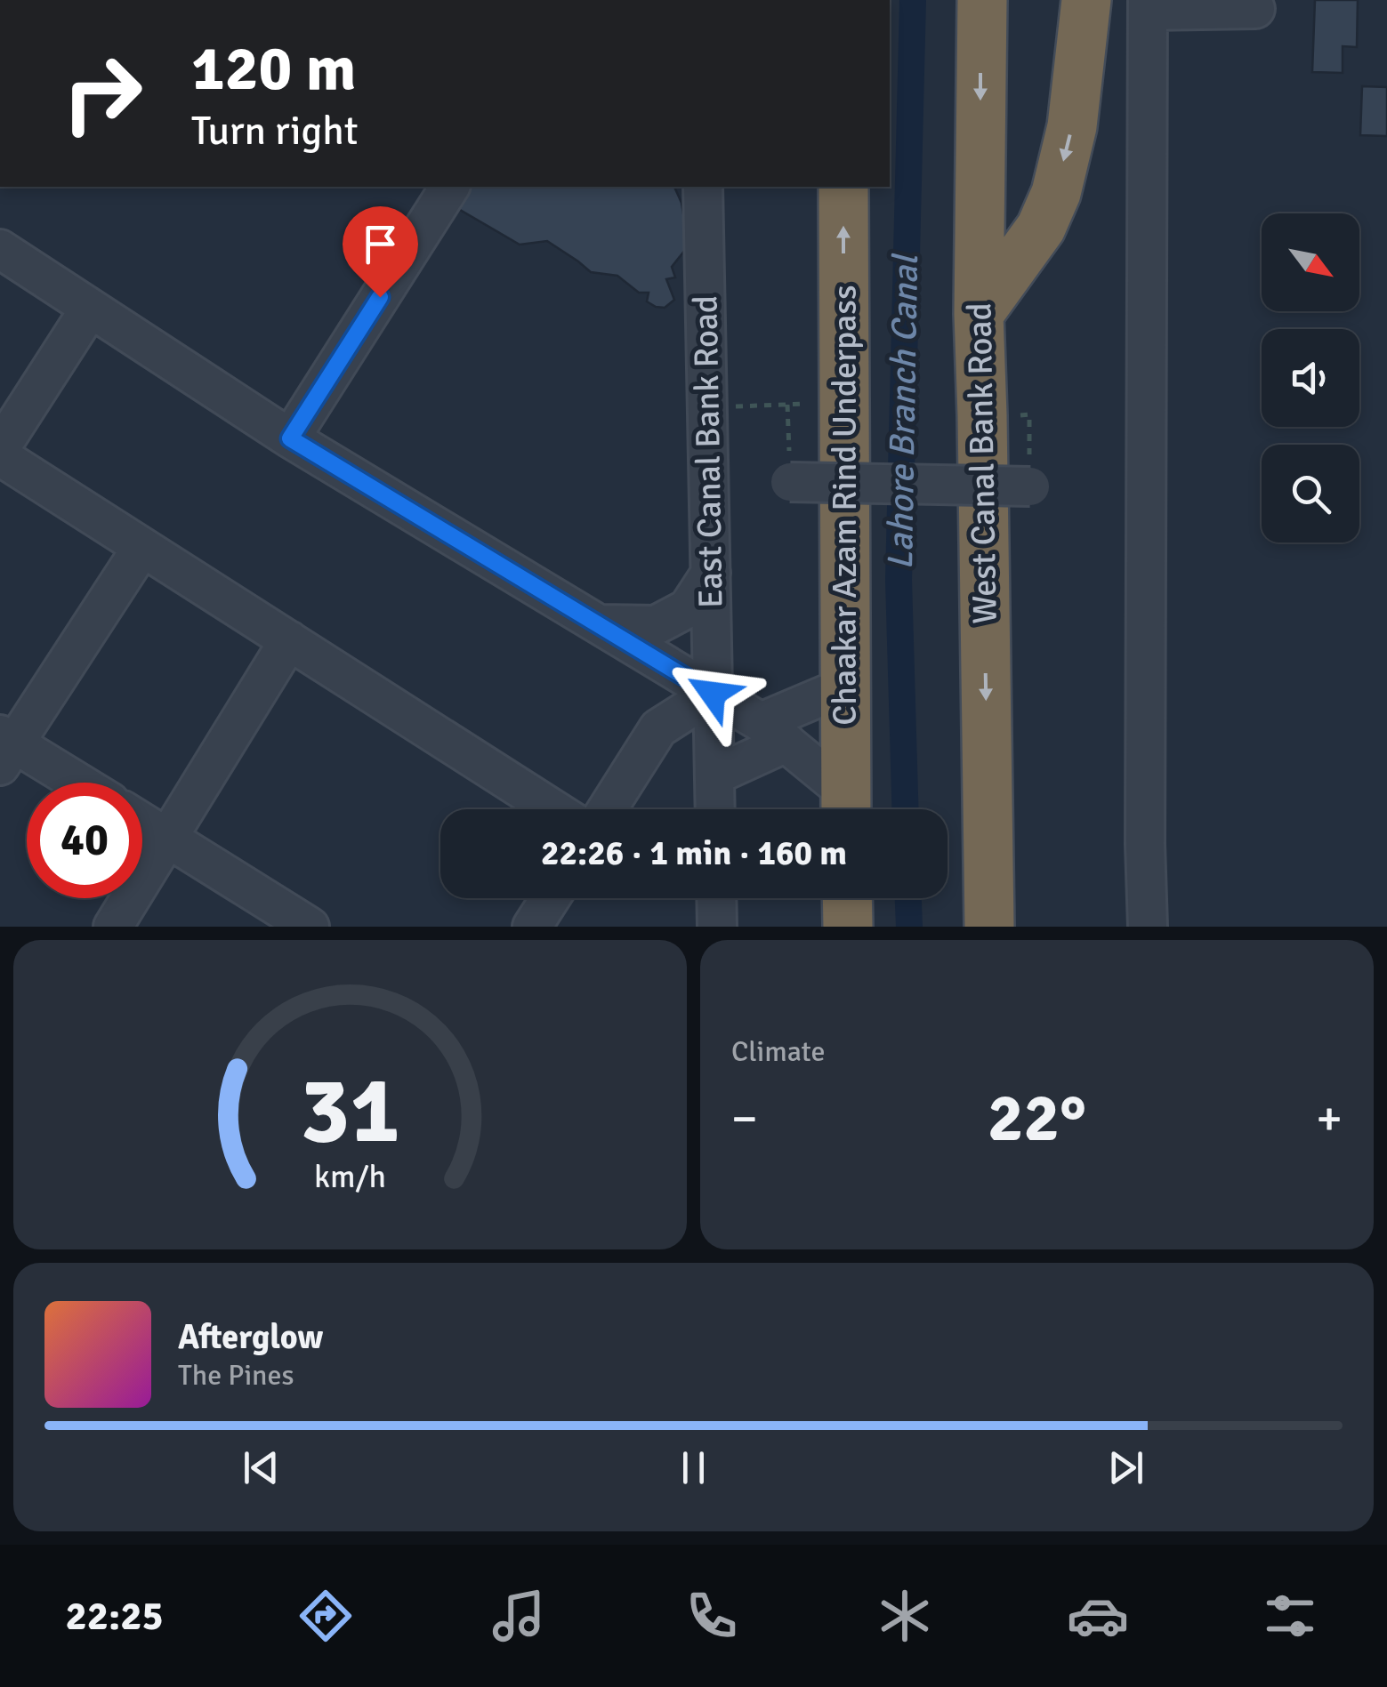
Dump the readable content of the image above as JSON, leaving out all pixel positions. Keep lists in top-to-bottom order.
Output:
{
  "streets": {
    "highway": ["West Canal Bank Road", "Chaakar Azam Rind Underpass"],
    "street": ["East Canal Bank Road"]
  },
  "water": ["Lahore Branch Canal"],
  "north": "bottom right",
  "page": {
    "turn": ["120 m", "Turn right"],
    "limit": "40",
    "trip": "22:26 · 1 min · 160 m",
    "tile": "Climate",
    "heat": ["−", "22°", "+"],
    "song": ["Afterglow", "The Pines"],
    "tabs": "22:25",
    "gauge": ["31", "km/h"]
  }
}
